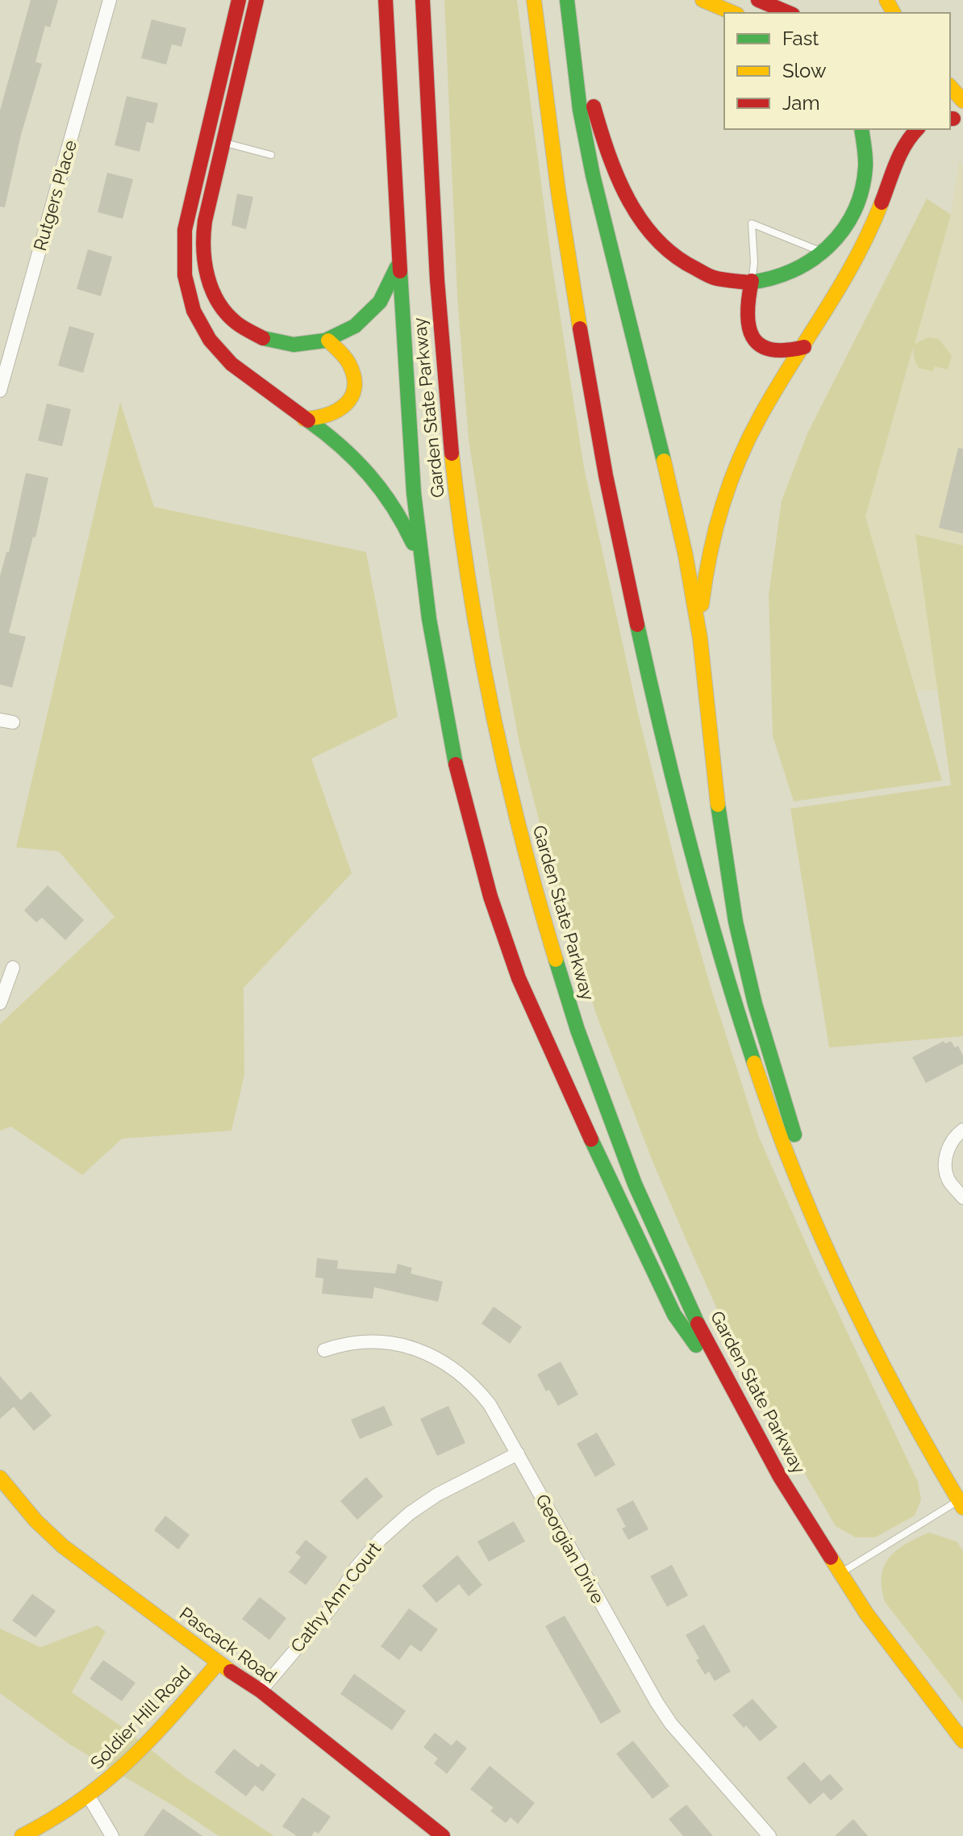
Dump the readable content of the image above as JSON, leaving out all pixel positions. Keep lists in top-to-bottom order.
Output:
{
  "streets": {
    "main road": ["Garden State Parkway", "Pascack Road", "Soldier Hill Road"],
    "street": ["Rutgers Place", "Georgian Drive", "Cathy Ann Court"]
  },
  "crossings": [
    ["Georgian Drive", "Cathy Ann Court"],
    ["Cathy Ann Court", "Pascack Road"],
    ["Pascack Road", "Soldier Hill Road"]
  ],
  "legend": ["Fast", "Slow", "Jam"]
}
